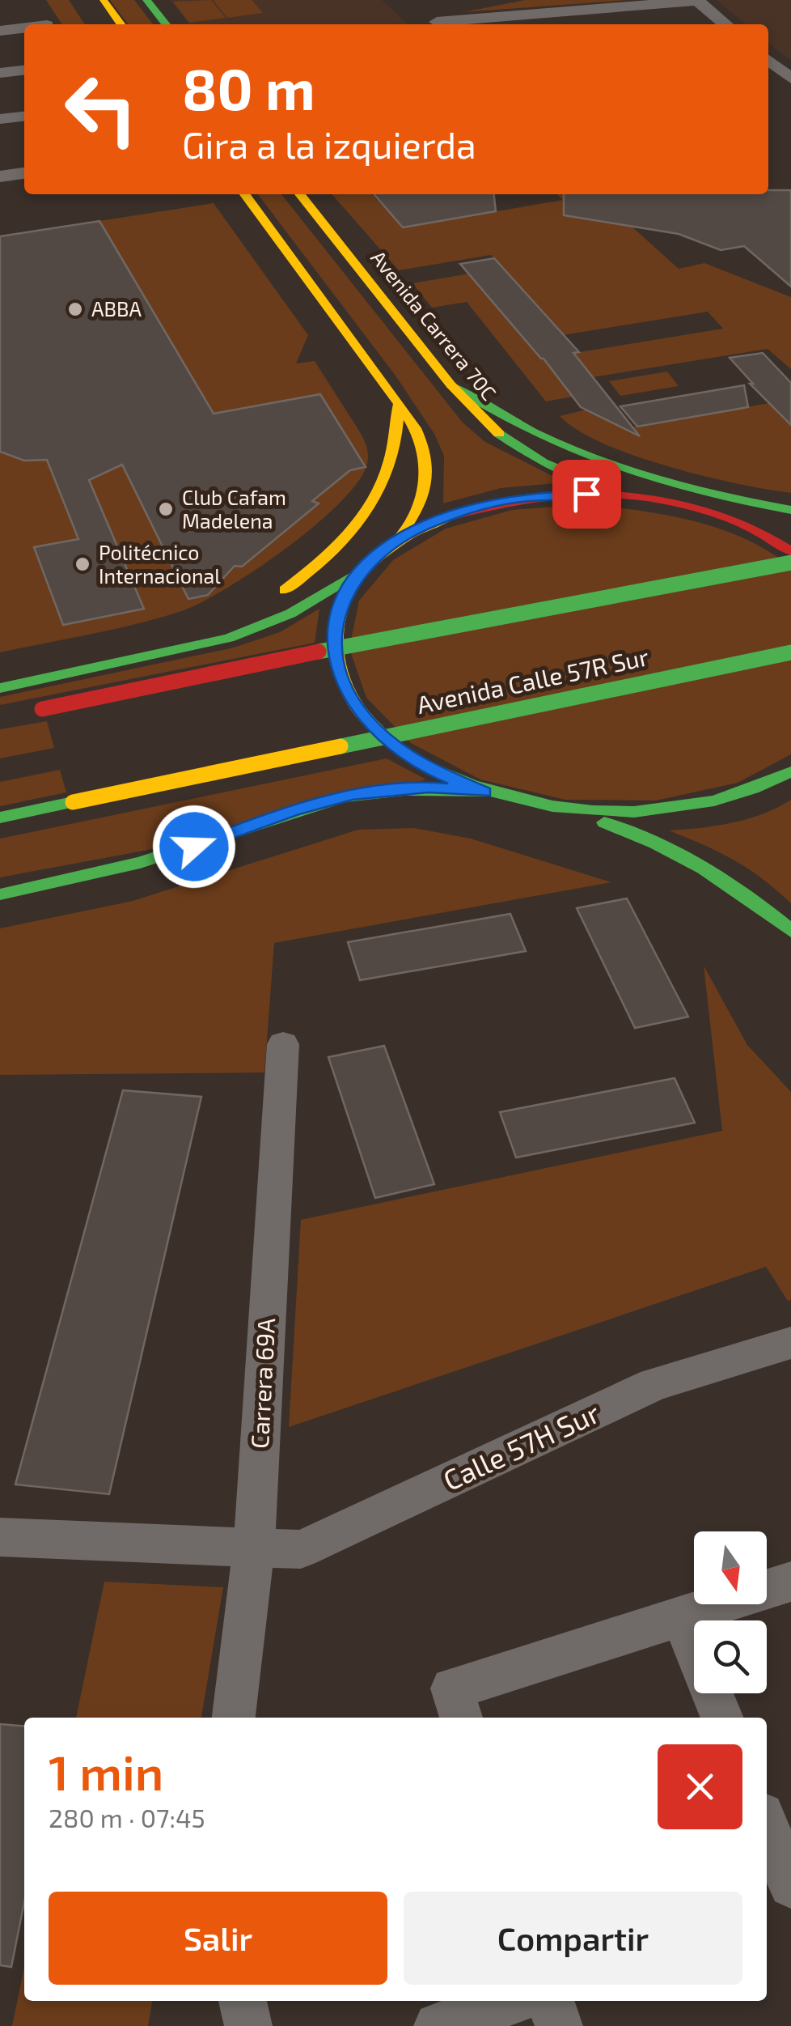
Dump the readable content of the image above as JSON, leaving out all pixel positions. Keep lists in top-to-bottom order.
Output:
{
  "streets": {
    "main road": ["Avenida Carrera 70C", "Avenida Calle 57R Sur"],
    "street": ["Carrera 69A", "Calle 57H Sur"]
  },
  "crossings": [
    ["Carrera 69A", "Calle 57H Sur"]
  ],
  "places": ["ABBA", "Club Cafam Madelena", "Politécnico Internacional"],
  "north": "bottom",
  "page": {
    "turn": ["80 m", "Gira a la izquierda"],
    "heading": ["1 min", "280 m · 07:45"],
    "buttons": ["Salir", "Compartir"]
  }
}
